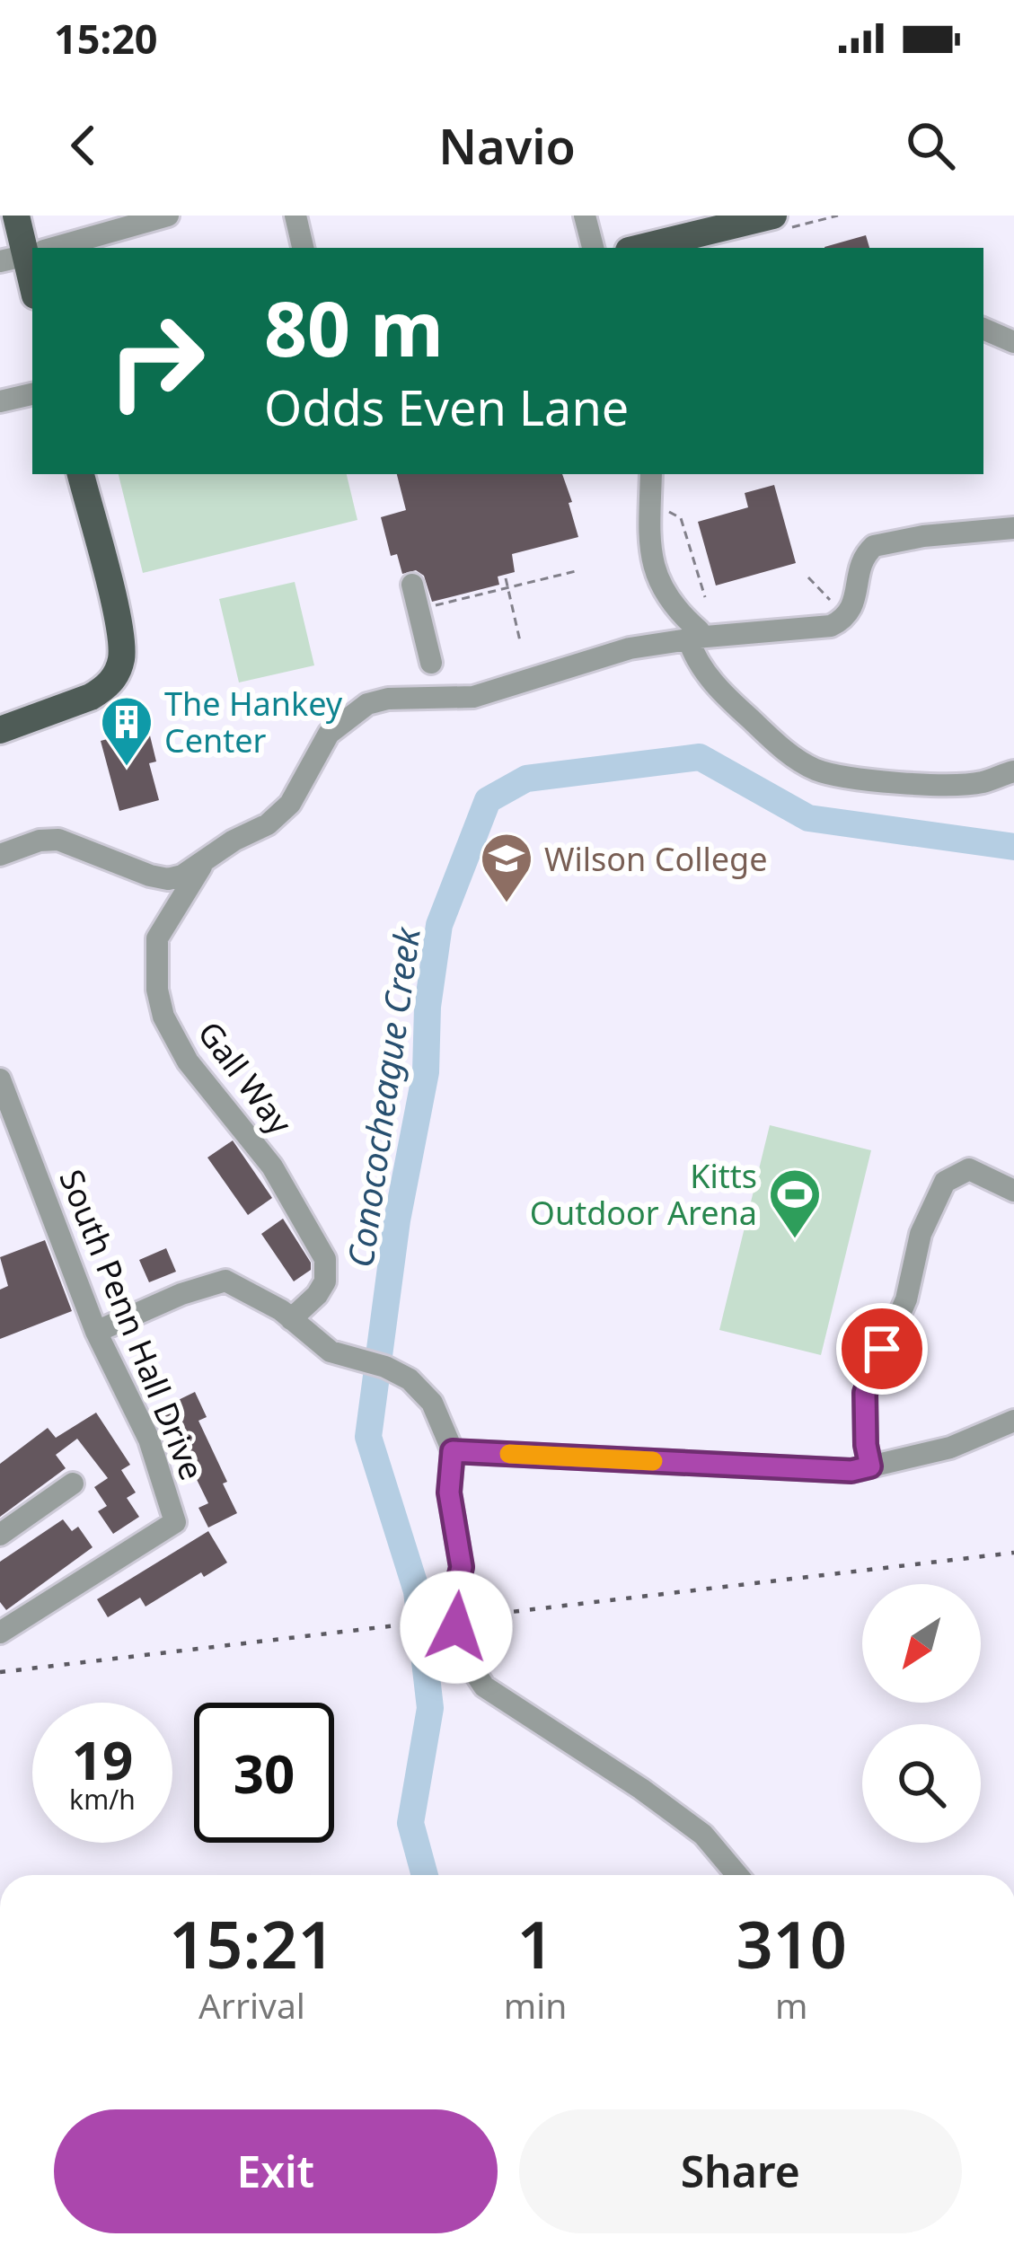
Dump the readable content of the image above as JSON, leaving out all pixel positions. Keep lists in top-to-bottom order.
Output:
{
  "streets": {
    "street": ["Gall Way", "South Penn Hall Drive"]
  },
  "water": ["Conococheague Creek"],
  "places": {
    "building": ["The Hankey Center"],
    "school or university": ["Wilson College"],
    "sports": ["Kitts Outdoor Arena"]
  },
  "north": "bottom left",
  "page": {
    "status": "15:20",
    "header": "Navio",
    "turn": ["80 m", "Odds Even Lane"],
    "speed": "19 km/h",
    "limit": "30",
    "eta": [
      "15:21",
      "Arrival",
      "1",
      "min",
      "310",
      "m"
    ],
    "buttons": ["Exit", "Share"]
  }
}
